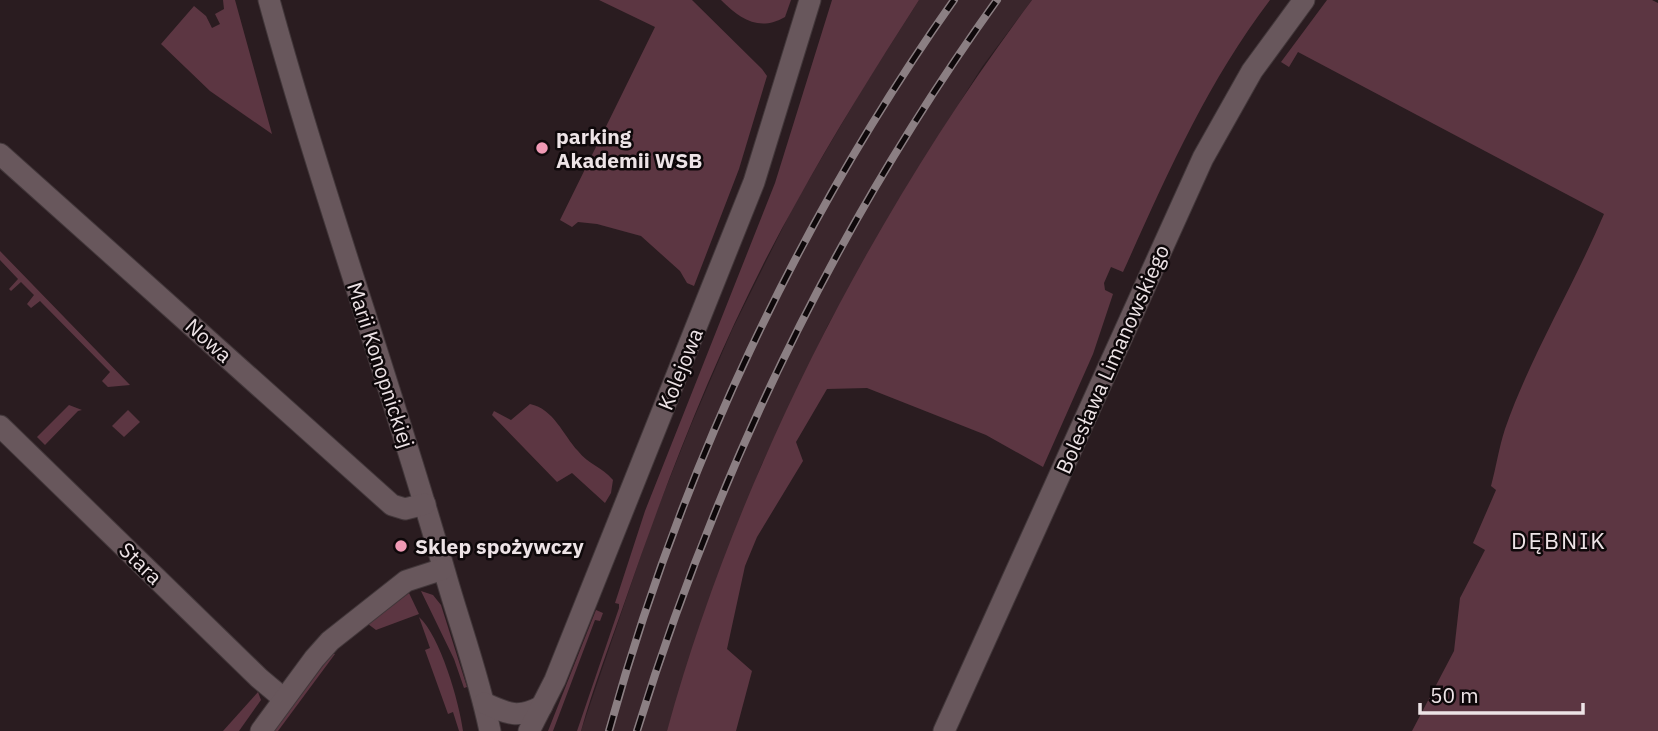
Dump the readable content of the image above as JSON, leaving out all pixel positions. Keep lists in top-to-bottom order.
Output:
{
  "streets": {
    "street": [
      "Nowa",
      "Bolesława Limanowskiego",
      "Marii Konopnickiej",
      "Kolejowa",
      "Stara"
    ]
  },
  "crossings": [
    ["Nowa", "Marii Konopnickiej"]
  ],
  "districts": ["DĘBNIK"],
  "places": ["parking Akademii WSB", "Sklep spożywczy"],
  "scale_bar": "50 m"
}
